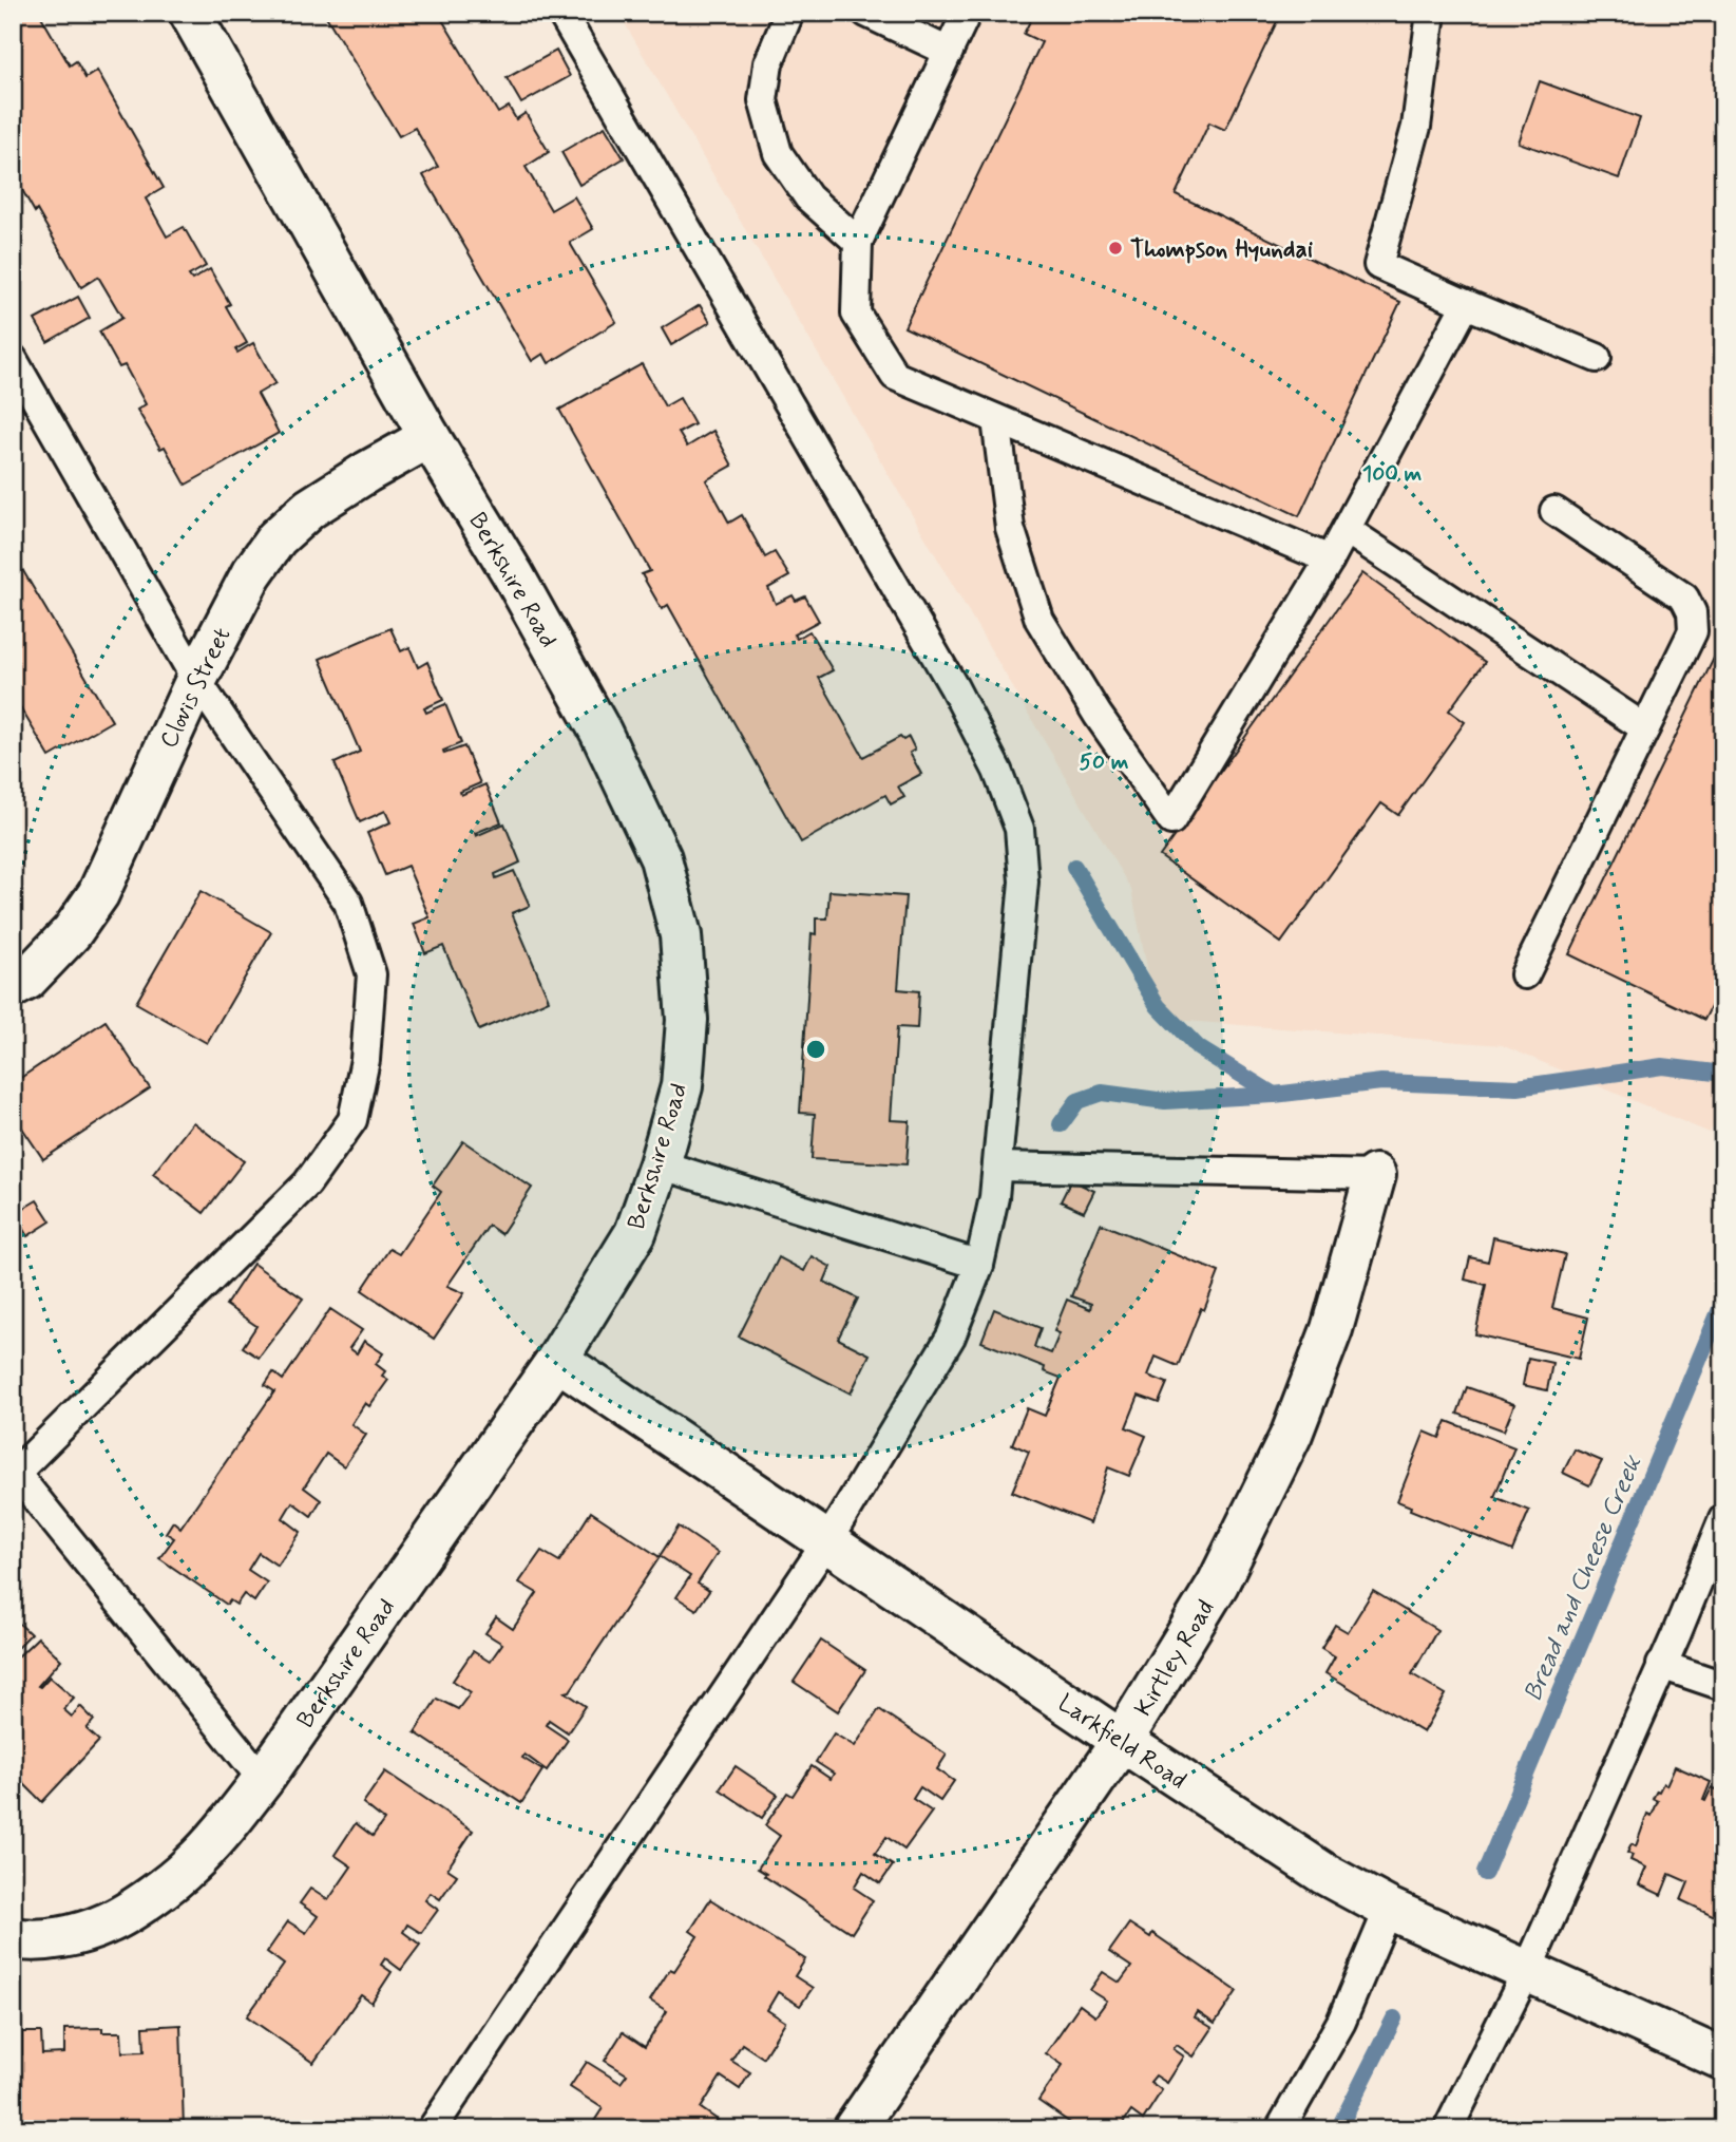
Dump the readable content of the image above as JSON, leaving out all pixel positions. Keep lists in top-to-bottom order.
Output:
{
  "streets": {
    "street": [
      "Berkshire Road",
      "Clovis Street",
      "Kirtley Road",
      "Larkfield Road"
    ]
  },
  "crossings": [
    ["Berkshire Road", "Clovis Street"],
    ["Berkshire Road", "Larkfield Road"],
    ["Kirtley Road", "Larkfield Road"]
  ],
  "water": ["Bread and Cheese Creek"],
  "places": ["Thompson Hyundai"],
  "rings": ["100 m", "50 m"]
}
